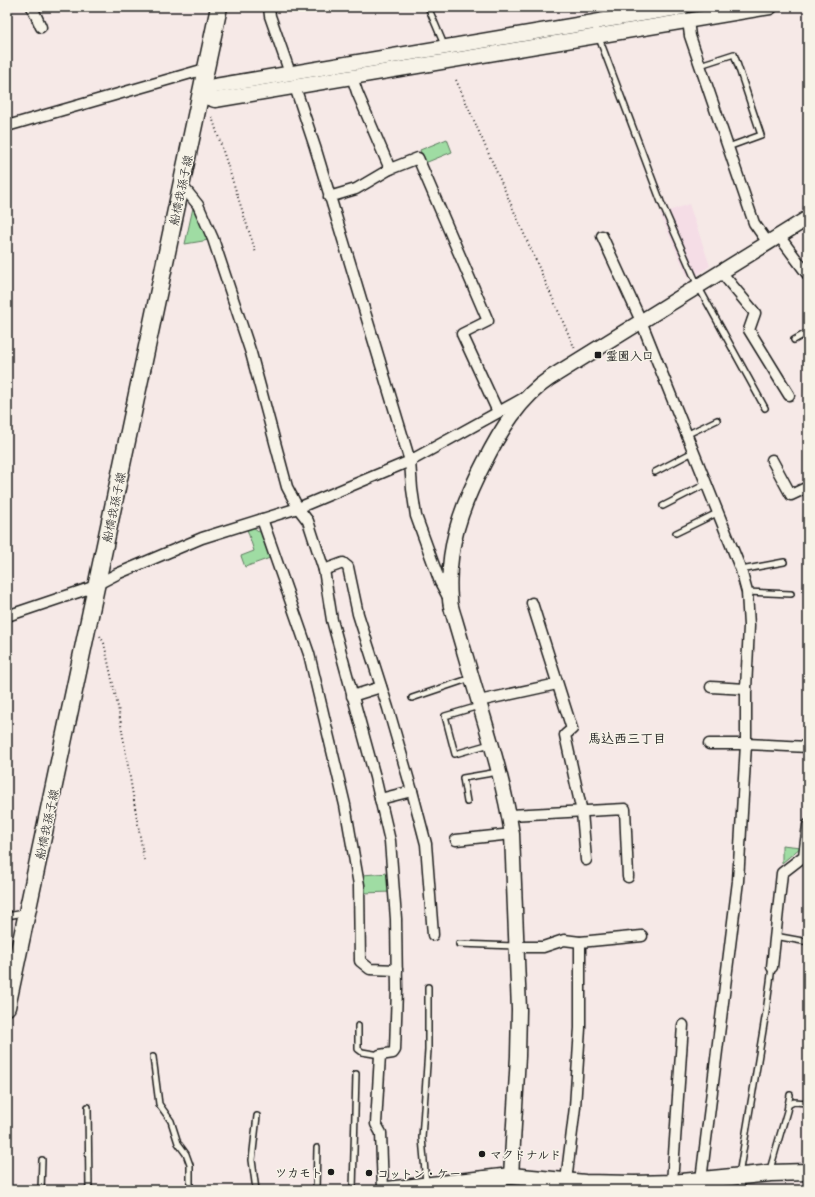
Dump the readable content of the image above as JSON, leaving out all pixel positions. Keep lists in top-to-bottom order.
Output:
{
  "streets": {
    "main road": ["船橋我孫子線"]
  },
  "districts": ["馬込西三丁目"],
  "places": {
    "transit": ["霊園入口"],
    "other": ["マクドナルド", "ツカモト", "コットン・ケー"]
  }
}
